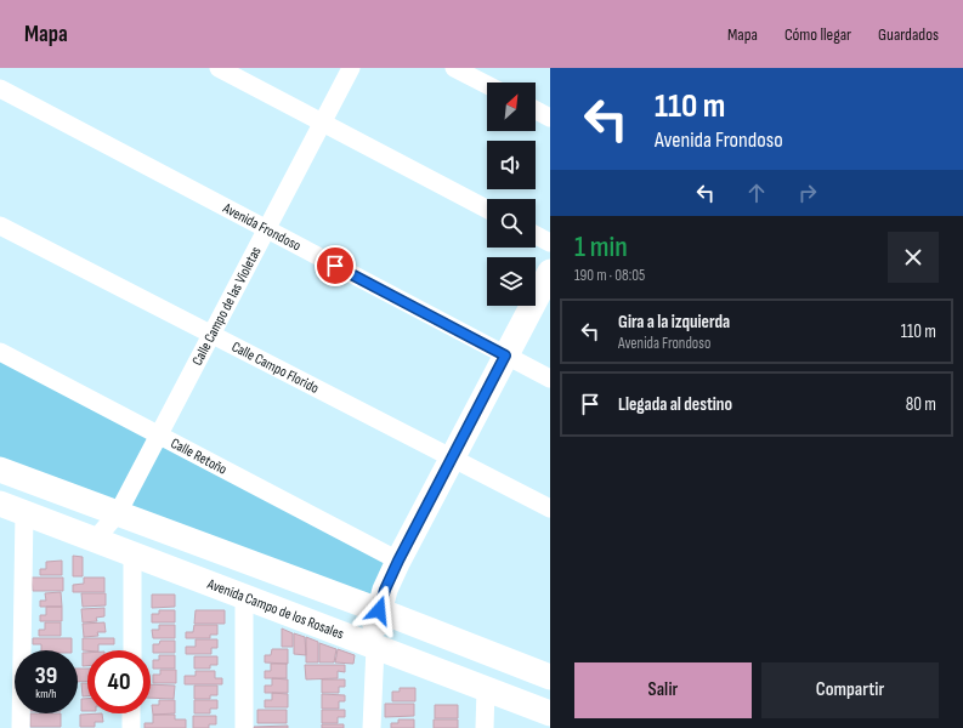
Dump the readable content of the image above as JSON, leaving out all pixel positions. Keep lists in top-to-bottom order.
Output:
{
  "streets": {
    "street": [
      "Avenida Frondoso",
      "Calle Campo de las Violetas",
      "Calle Campo Florido",
      "Calle Retoño",
      "Avenida Campo de los Rosales"
    ]
  },
  "crossings": [
    ["Avenida Frondoso", "Calle Campo de las Violetas"],
    ["Calle Campo de las Violetas", "Calle Campo Florido"],
    ["Calle Campo de las Violetas", "Calle Retoño"],
    ["Calle Campo de las Violetas", "Avenida Campo de los Rosales"]
  ],
  "north": "top right",
  "page": {
    "header": "Mapa",
    "nav": ["Mapa", "Cómo llegar", "Guardados"],
    "turn": ["110 m", "Avenida Frondoso"],
    "heading": ["1 min", "190 m · 08:05"],
    "list": [
      {
        "name": "Gira a la izquierda",
        "note": "Avenida Frondoso",
        "value": "110 m"
      },
      {
        "name": "Llegada al destino",
        "value": "80 m"
      }
    ],
    "speed": "39 km/h",
    "limit": "40",
    "buttons": ["Salir", "Compartir"]
  }
}
